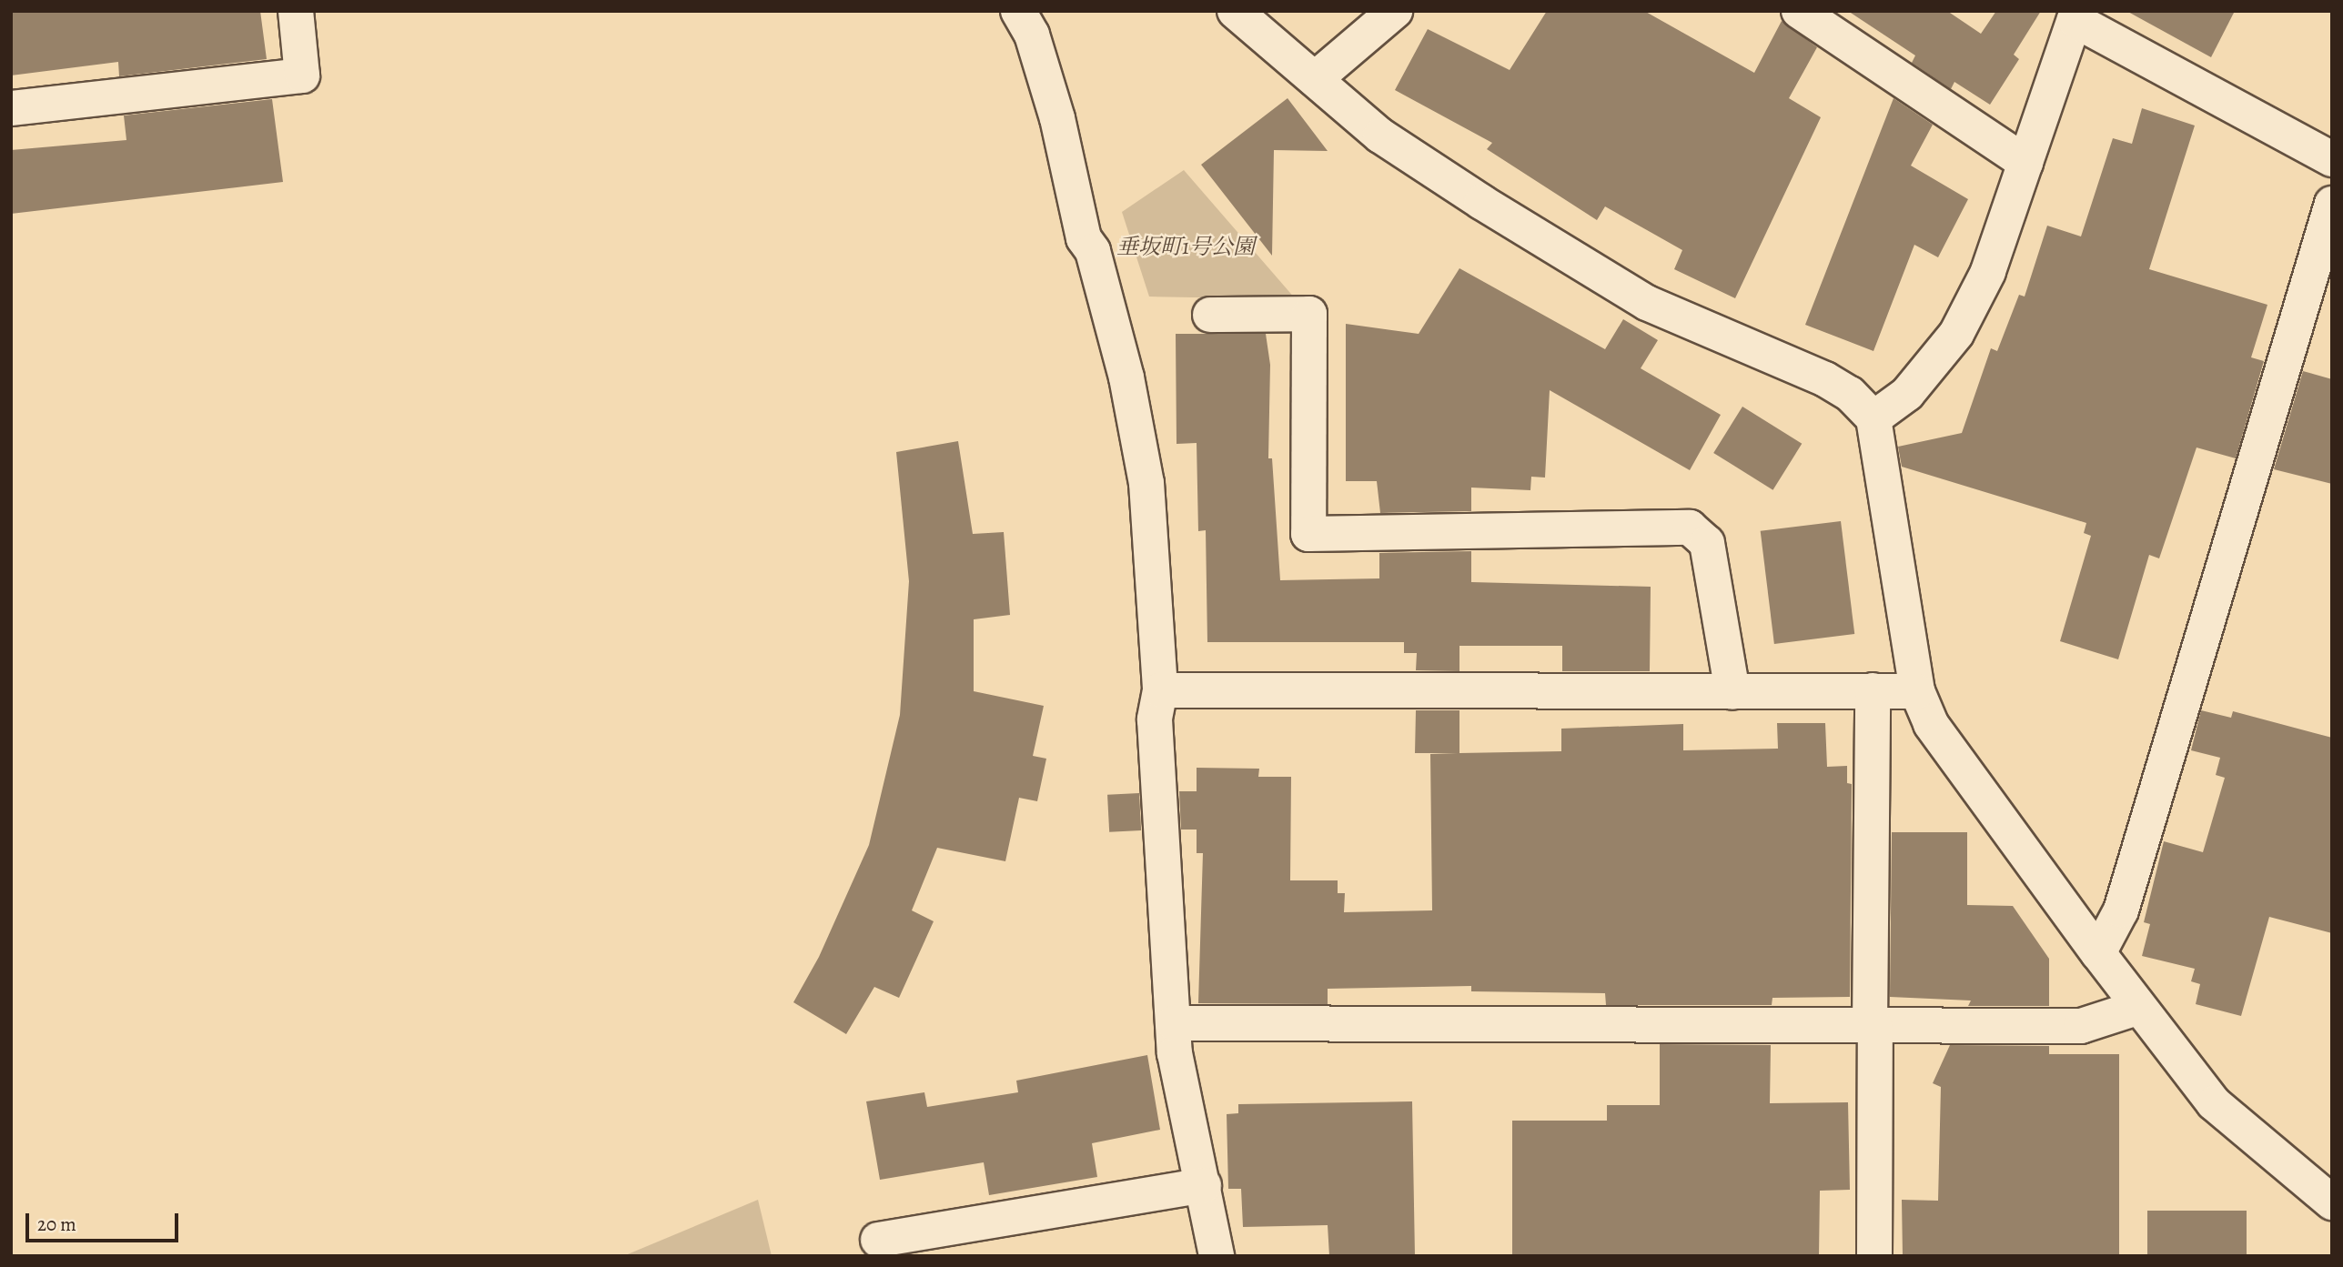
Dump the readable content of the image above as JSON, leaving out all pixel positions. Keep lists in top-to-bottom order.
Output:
{
  "parks": ["垂坂町1号公園"],
  "scale_bar": "20 m"
}
